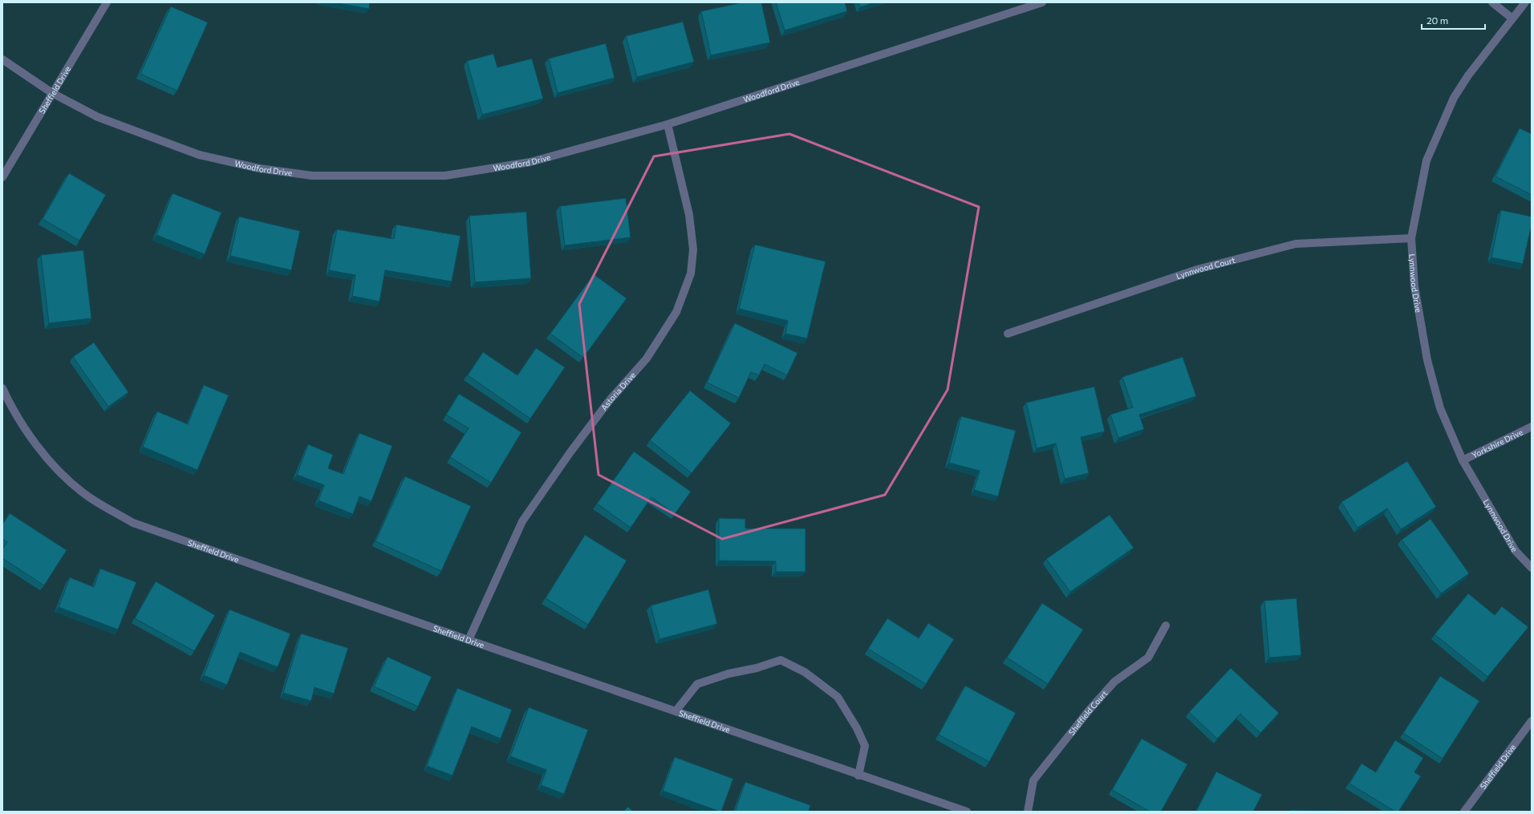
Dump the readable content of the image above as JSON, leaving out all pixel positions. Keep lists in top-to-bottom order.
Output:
{
  "streets": {
    "street": [
      "Sheffield Drive",
      "Woodford Drive",
      "Lynnwood Court",
      "Lynnwood Drive",
      "Astoria Drive",
      "Yorkshire Drive",
      "Sheffield Court"
    ]
  },
  "crossings": [
    ["Sheffield Drive", "Woodford Drive"],
    ["Sheffield Drive", "Astoria Drive"],
    ["Woodford Drive", "Astoria Drive"],
    ["Lynnwood Court", "Lynnwood Drive"],
    ["Lynnwood Drive", "Yorkshire Drive"]
  ],
  "scale_bar": "20 m"
}
